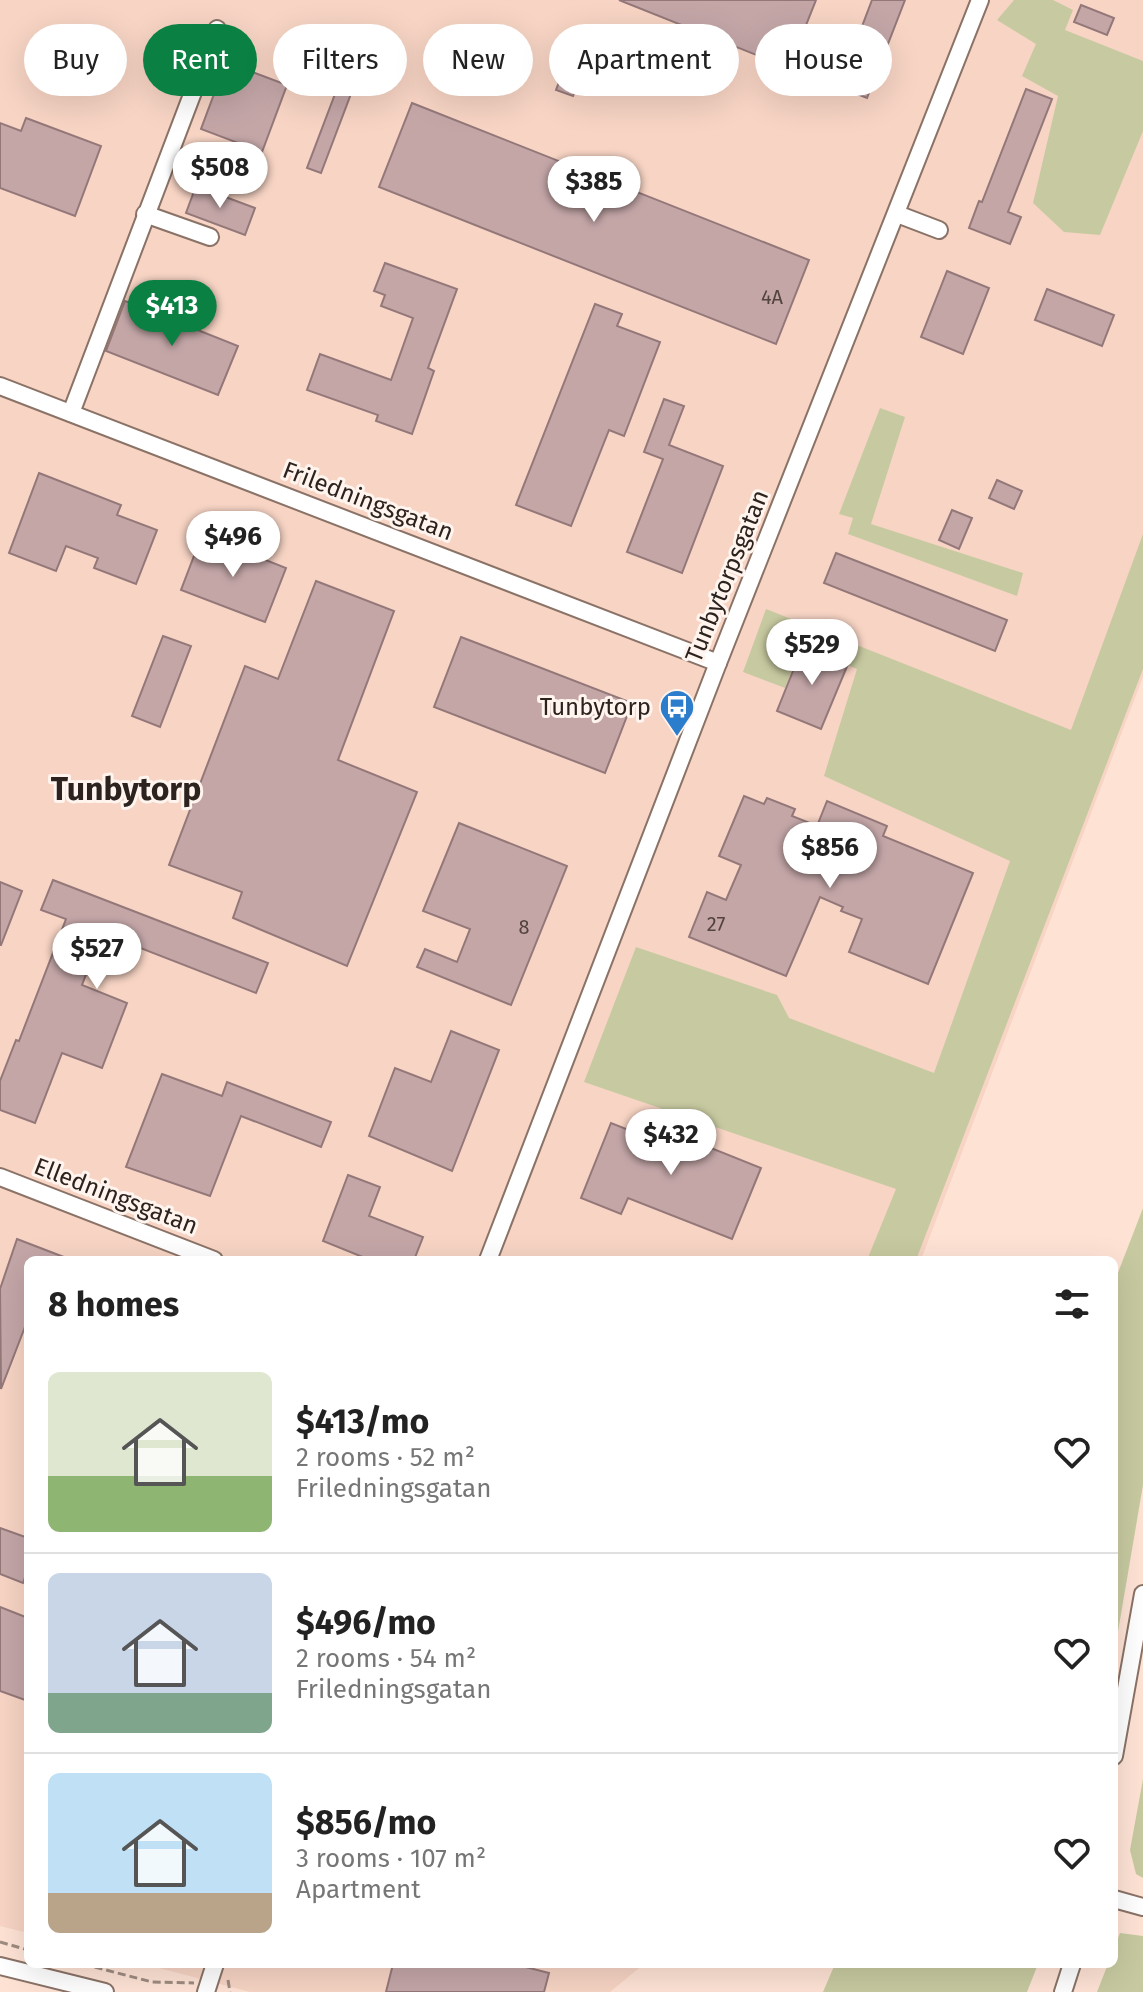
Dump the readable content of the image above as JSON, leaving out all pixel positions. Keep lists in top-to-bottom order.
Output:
{
  "streets": {
    "street": ["Friledningsgatan", "Tunbytorpsgatan", "Elledningsgatan"]
  },
  "crossings": [
    ["Friledningsgatan", "Tunbytorpsgatan"]
  ],
  "districts": ["Tunbytorp"],
  "places": {
    "bus stop": ["Tunbytorp"]
  },
  "house_numbers": ["4A", "27", "8"],
  "page": {
    "chip": [
      "Buy",
      "Rent",
      "Filters",
      "New",
      "Apartment",
      "House"
    ],
    "price": [
      "$508",
      "$385",
      "$413",
      "$496",
      "$529",
      "$856",
      "$527",
      "$432"
    ],
    "heading": "8 homes",
    "list": [
      {
        "name": "$413/mo",
        "note": "2 rooms · 52 m² · Friledningsgatan"
      },
      {
        "name": "$496/mo",
        "note": "2 rooms · 54 m² · Friledningsgatan"
      },
      {
        "name": "$856/mo",
        "note": "3 rooms · 107 m² · Apartment"
      }
    ]
  }
}
